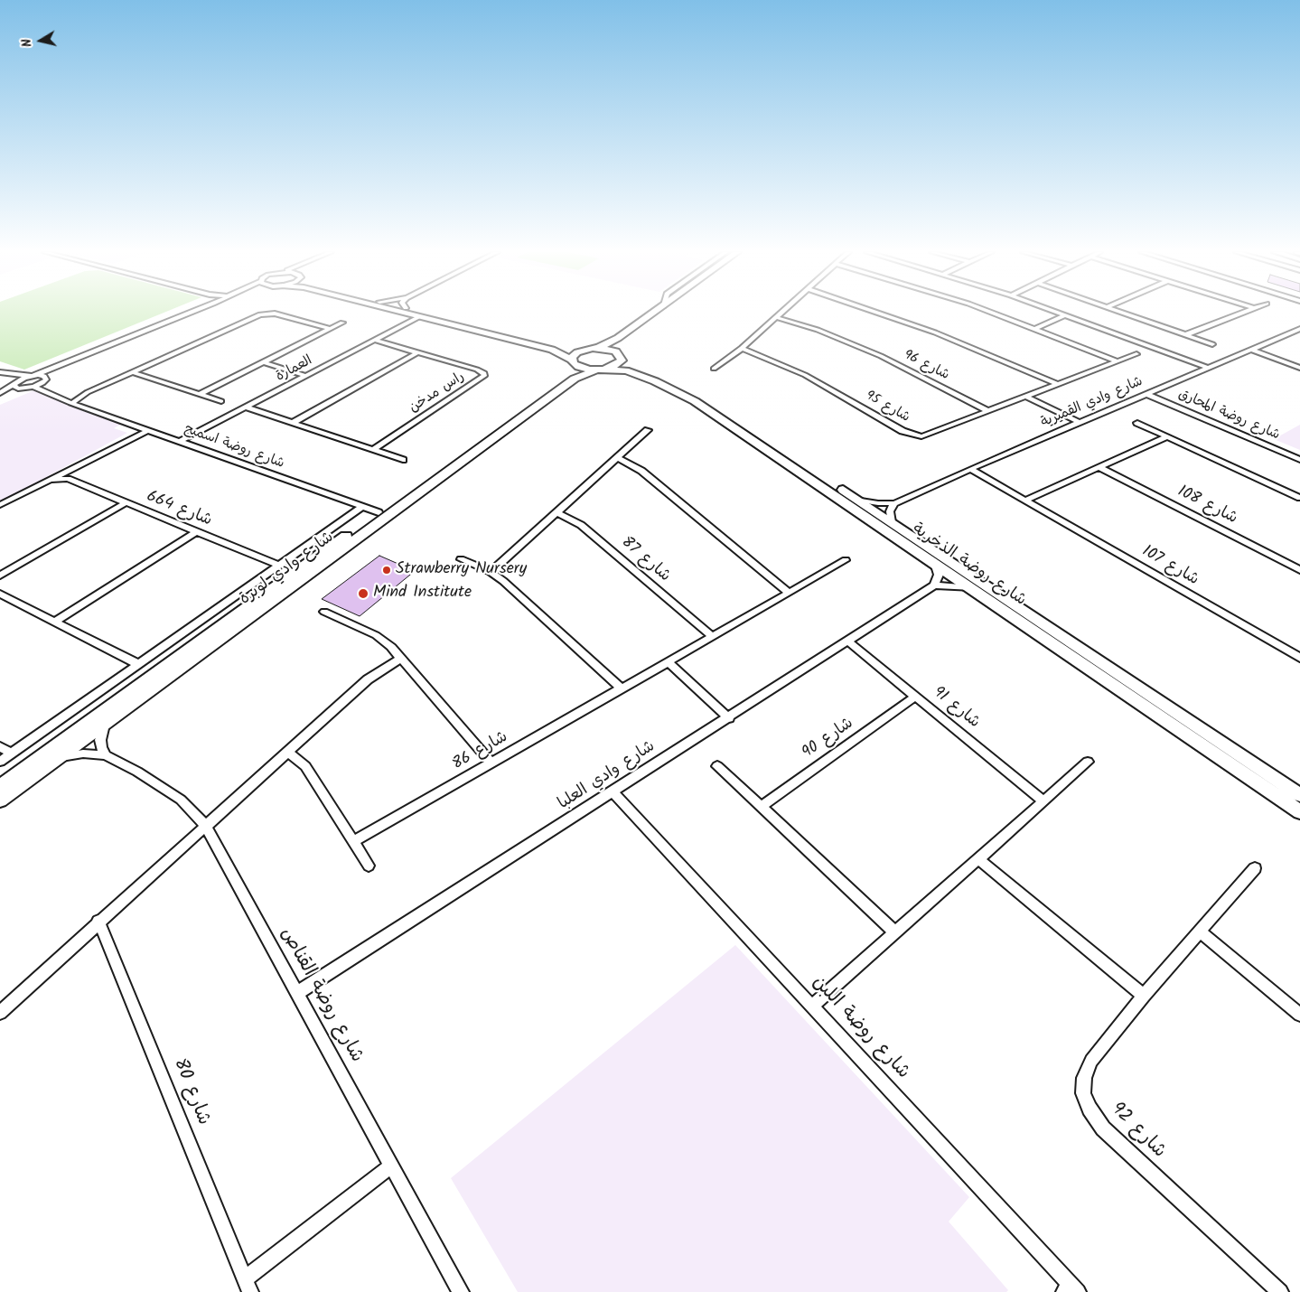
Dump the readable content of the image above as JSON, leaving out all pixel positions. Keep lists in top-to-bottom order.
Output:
{
  "streets": {
    "street": [
      "شارع 96",
      "العمارة",
      "راس مدخن",
      "شارع وادي القميرية",
      "شارع 95",
      "شارع روضة المحارق",
      "شارع روضة اسميح",
      "شارع 108",
      "شارع 664",
      "شارع 87",
      "شارع روضة الذخرية",
      "شارع 107",
      "شارع وادي لوبرة",
      "شارع 91",
      "شارع 90",
      "شارع 86",
      "شارع وادي العلبا",
      "شارع روضة القناص",
      "شارع روضة اللبن",
      "شارع 80",
      "شارع 92"
    ]
  },
  "crossings": [
    ["شارع 96", "شارع 95"],
    ["العمارة", "راس مدخن"],
    ["العمارة", "شارع روضة اسميح"],
    ["شارع وادي القميرية", "شارع روضة المحارق"],
    ["شارع وادي القميرية", "شارع روضة الذخرية"],
    ["شارع وادي القميرية", "شارع 107"],
    ["شارع روضة اسميح", "شارع وادي لوبرة"],
    ["شارع 664", "شارع وادي لوبرة"],
    ["شارع 87", "شارع 86"],
    ["شارع روضة الذخرية", "شارع وادي لوبرة"],
    ["شارع وادي لوبرة", "شارع روضة القناص"],
    ["شارع 91", "شارع 90"],
    ["شارع 91", "شارع وادي العلبا"],
    ["شارع وادي العلبا", "شارع روضة القناص"],
    ["شارع وادي العلبا", "شارع روضة اللبن"],
    ["شارع روضة القناص", "شارع 80"]
  ],
  "places": ["Strawberry Nursery", "Mind Institute"],
  "north": "left"
}
